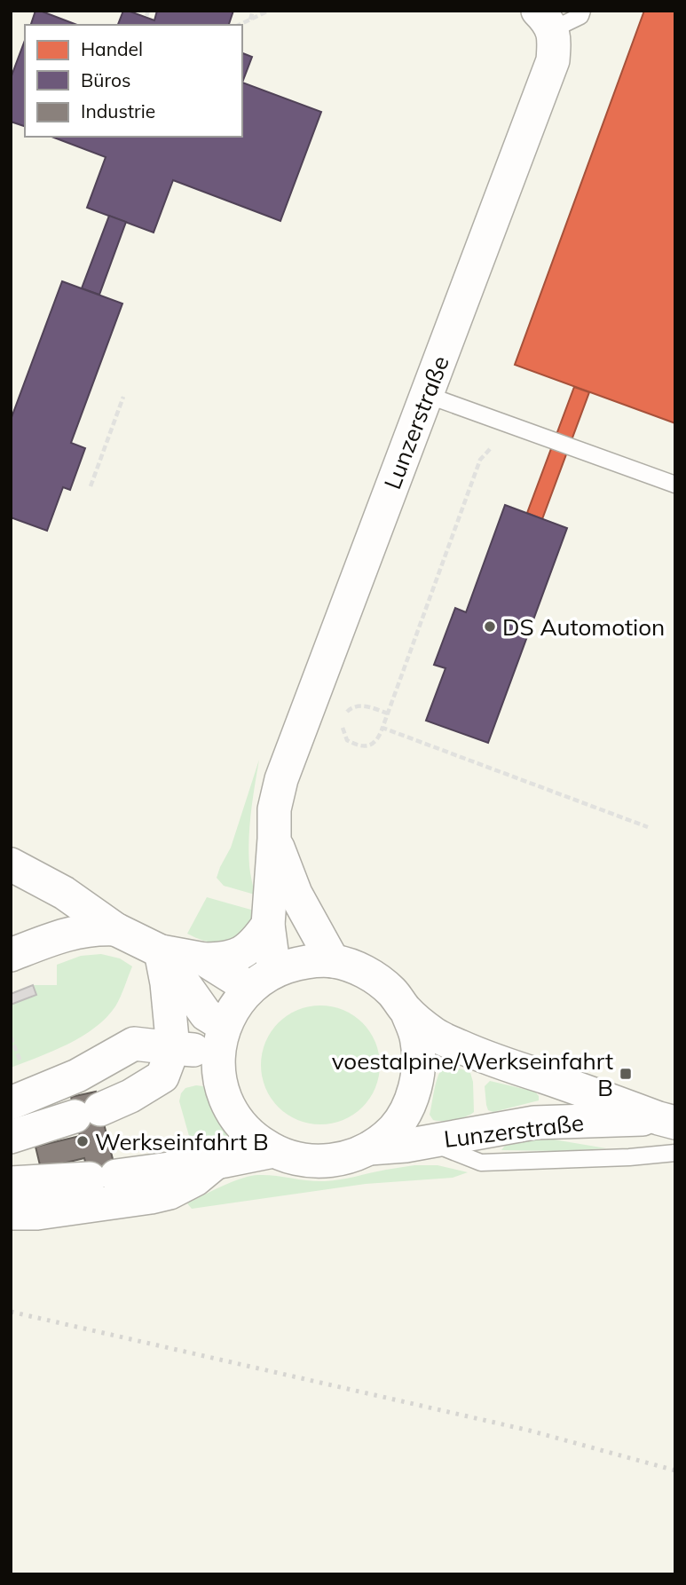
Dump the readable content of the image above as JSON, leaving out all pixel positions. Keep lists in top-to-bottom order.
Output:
{
  "streets": {
    "street": ["Lunzerstraße"]
  },
  "places": {
    "other": ["DS Automotion", "Werkseinfahrt B"],
    "transit": ["voestalpine/Werkseinfahrt B"]
  },
  "legend": ["Handel", "Büros", "Industrie"]
}
